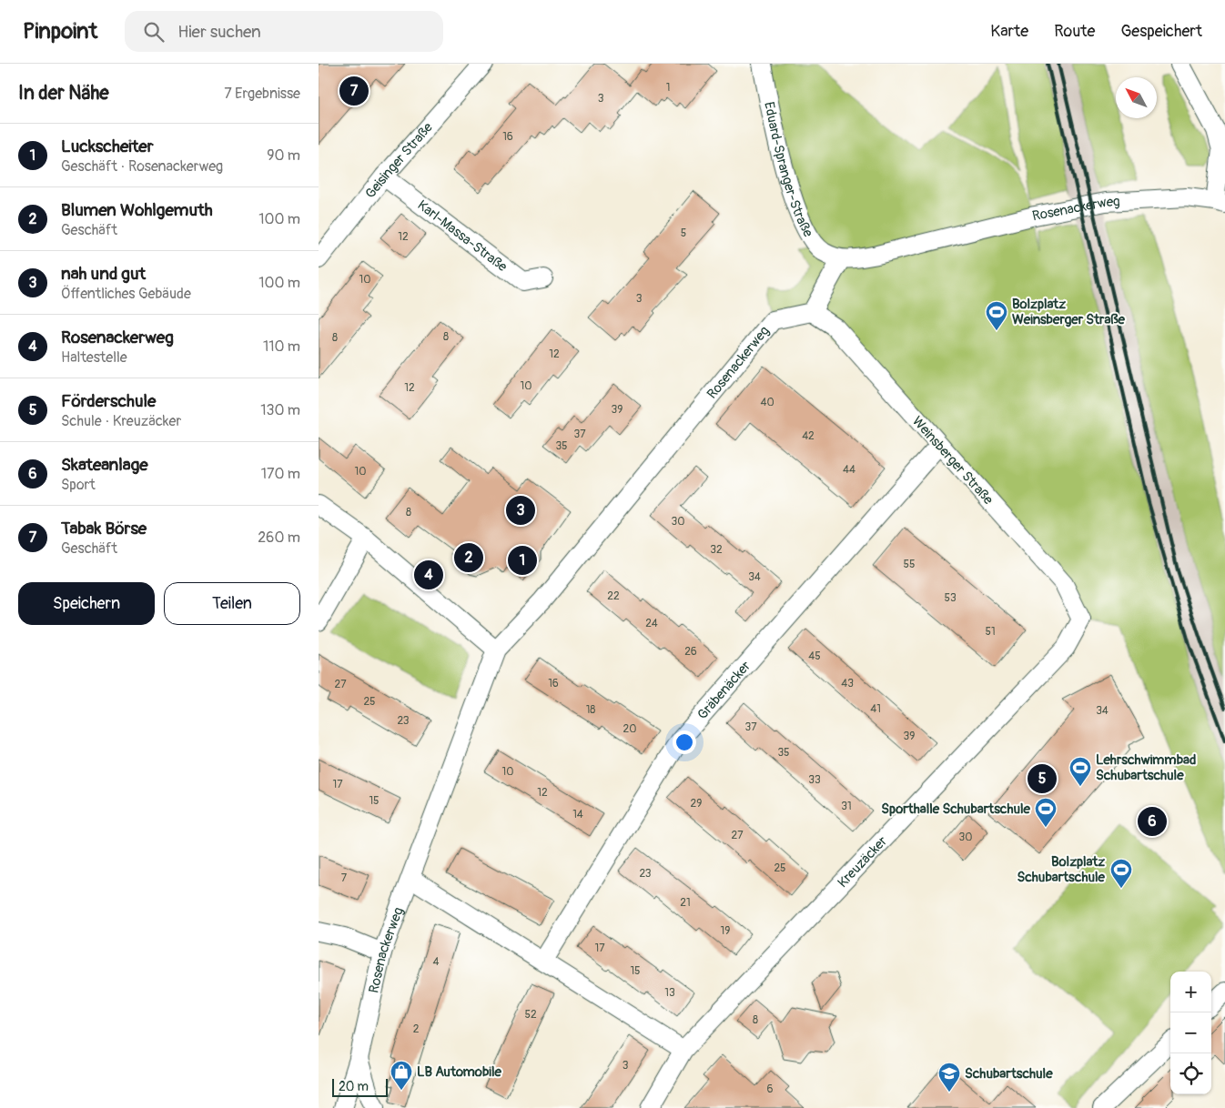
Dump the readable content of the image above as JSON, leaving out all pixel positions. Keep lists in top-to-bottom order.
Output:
{
  "streets": {
    "street": [
      "Geisinger Straße",
      "Eduard-Spranger-Straße",
      "Rosenackerweg",
      "Karl-Massa-Straße",
      "Weinsberger Straße",
      "Gräbenäcker",
      "Kreuzäcker"
    ]
  },
  "crossings": [
    ["Geisinger Straße", "Karl-Massa-Straße"],
    ["Eduard-Spranger-Straße", "Rosenackerweg"],
    ["Rosenackerweg", "Weinsberger Straße"],
    ["Weinsberger Straße", "Gräbenäcker"],
    ["Weinsberger Straße", "Kreuzäcker"]
  ],
  "places": {
    "sports": [
      "Bolzplatz Weinsberger Straße",
      "Lehrschwimmbad Schubartschule",
      "Sporthalle Schubartschule",
      "Bolzplatz Schubartschule"
    ],
    "shop": ["LB Automobile"],
    "school or university": ["Schubartschule"]
  },
  "house_numbers": [
    "1",
    "3",
    "16",
    "5",
    "12",
    "10",
    "3",
    "8",
    "8",
    "12",
    "10",
    "12",
    "40",
    "39",
    "37",
    "42",
    "35",
    "44",
    "10",
    "8",
    "30",
    "32",
    "55",
    "34",
    "22",
    "53",
    "24",
    "51",
    "26",
    "45",
    "16",
    "43",
    "27",
    "25",
    "41",
    "18",
    "34",
    "23",
    "37",
    "20",
    "39",
    "35",
    "10",
    "33",
    "17",
    "12",
    "15",
    "29",
    "31",
    "14",
    "27",
    "30",
    "25",
    "23",
    "7",
    "21",
    "19",
    "17",
    "4",
    "15",
    "13",
    "52",
    "8",
    "2",
    "3",
    "6"
  ],
  "scale_bar": "20 m",
  "north": "top left",
  "page": {
    "header": "Pinpoint",
    "search": "Hier suchen",
    "nav": ["Karte", "Route", "Gespeichert"],
    "heading": ["In der Nähe", "7 Ergebnisse"],
    "pins": [
      "7",
      "3",
      "2",
      "1",
      "4",
      "5",
      "6"
    ],
    "list": [
      {
        "mark": "1",
        "name": "Luckscheiter",
        "note": "Geschäft · Rosenackerweg",
        "value": "90 m"
      },
      {
        "mark": "2",
        "name": "Blumen Wohlgemuth",
        "note": "Geschäft",
        "value": "100 m"
      },
      {
        "mark": "3",
        "name": "nah und gut",
        "note": "Öffentliches Gebäude",
        "value": "100 m"
      },
      {
        "mark": "4",
        "name": "Rosenackerweg",
        "note": "Haltestelle",
        "value": "110 m"
      },
      {
        "mark": "5",
        "name": "Förderschule",
        "note": "Schule · Kreuzäcker",
        "value": "130 m"
      },
      {
        "mark": "6",
        "name": "Skateanlage",
        "note": "Sport",
        "value": "170 m"
      },
      {
        "mark": "7",
        "name": "Tabak Börse",
        "note": "Geschäft",
        "value": "260 m"
      }
    ],
    "buttons": ["Speichern", "Teilen"],
    "map_buttons": ["+", "−"],
    "scale": "20 m"
  }
}
